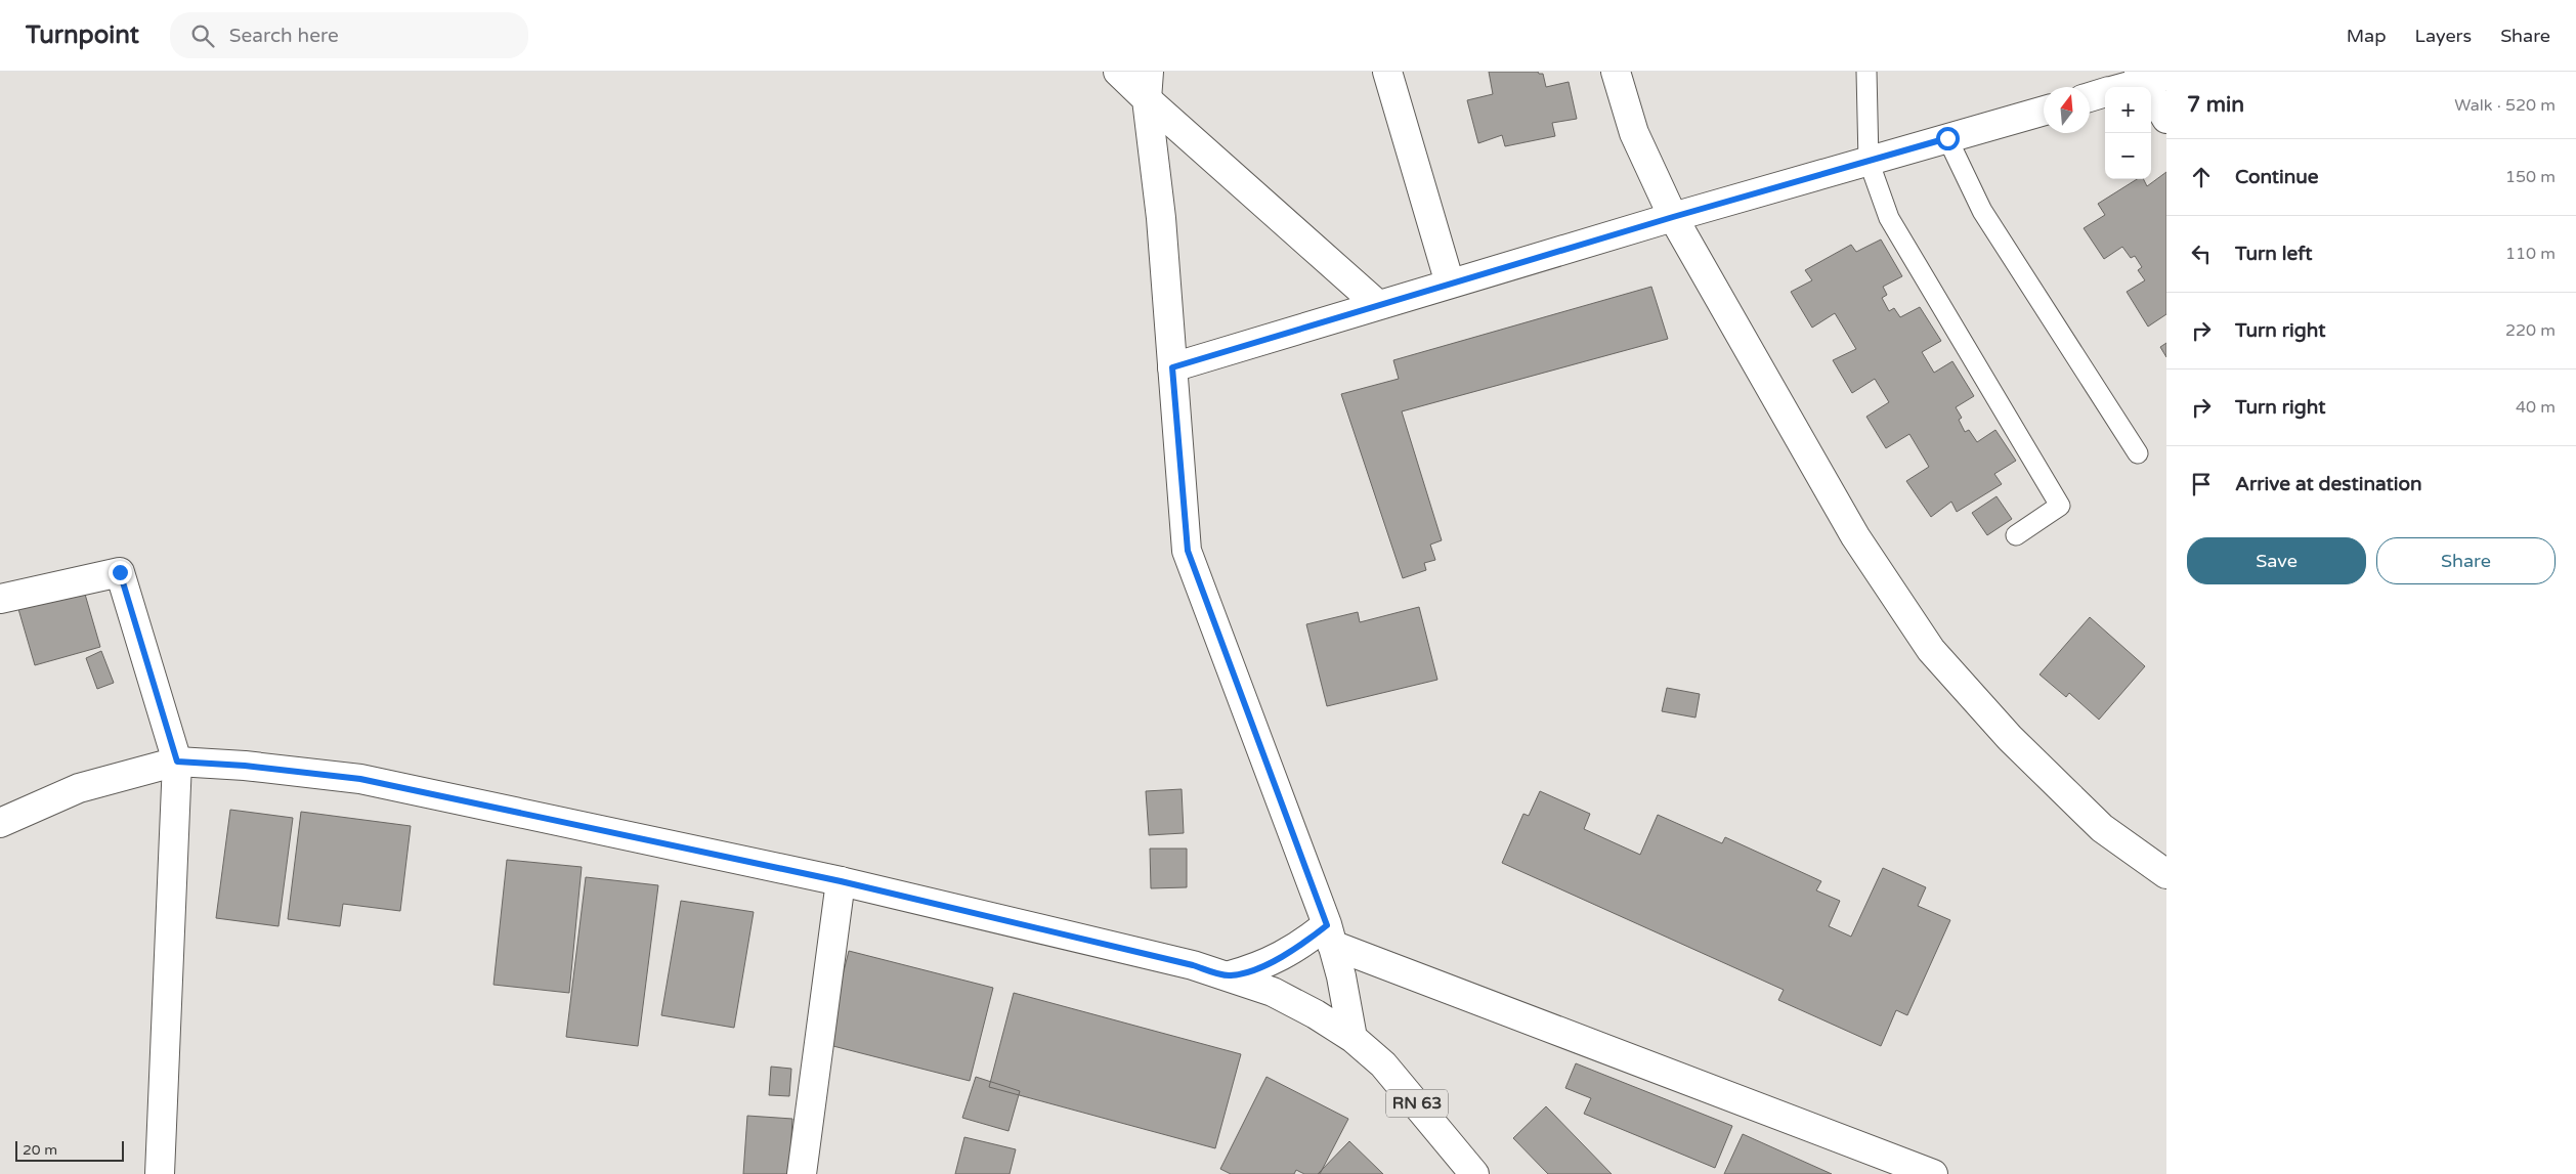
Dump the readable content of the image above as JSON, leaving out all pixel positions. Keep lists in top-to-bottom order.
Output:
{
  "streets": {
    "street": ["RN 63"]
  },
  "scale_bar": "20 m",
  "north": "top",
  "page": {
    "header": "Turnpoint",
    "search": "Search here",
    "nav": ["Map", "Layers", "Share"],
    "heading": ["7 min", "Walk · 520 m"],
    "map_buttons": ["+", "−"],
    "list": [
      ["Continue", "150 m"],
      ["Turn left", "110 m"],
      ["Turn right", "220 m"],
      ["Turn right", "40 m"],
      "Arrive at destination"
    ],
    "buttons": ["Save", "Share"],
    "scale": "20 m"
  }
}
